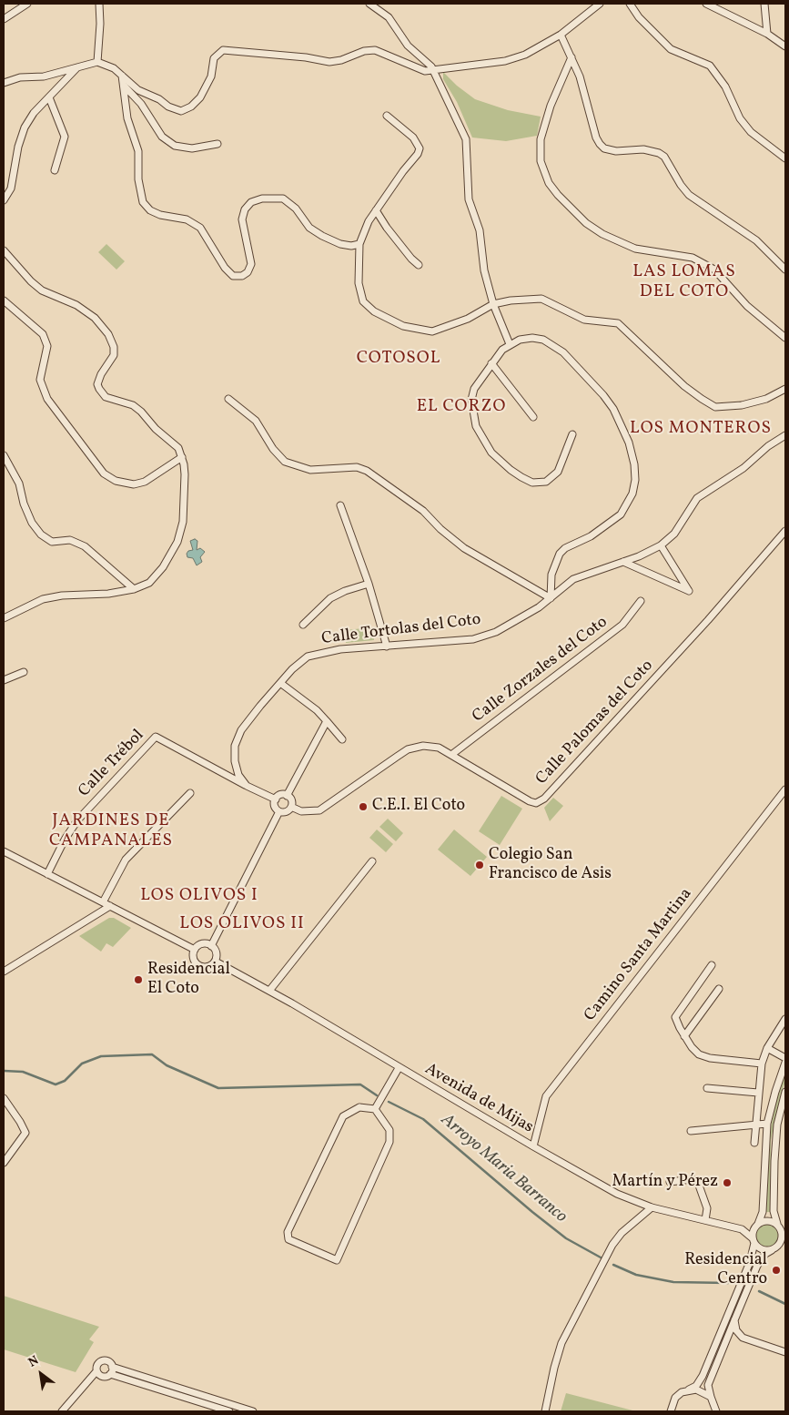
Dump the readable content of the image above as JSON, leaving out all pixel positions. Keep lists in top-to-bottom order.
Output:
{
  "streets": {
    "street": [
      "Calle Tortolas del Coto",
      "Calle Zorzales del Coto",
      "Calle Palomas del Coto",
      "Calle Trébol",
      "Camino Santa Martina",
      "Avenida de Mijas"
    ]
  },
  "crossings": [
    ["Calle Tortolas del Coto", "Calle Trébol"],
    ["Calle Zorzales del Coto", "Calle Palomas del Coto"],
    ["Camino Santa Martina", "Avenida de Mijas"]
  ],
  "districts": [
    "LAS LOMAS DEL COTO",
    "COTOSOL",
    "EL CORZO",
    "LOS MONTEROS",
    "JARDINES DE CAMPANALES",
    "LOS OLIVOS I",
    "LOS OLIVOS II"
  ],
  "water": ["Arroyo Maria Barranco"],
  "places": [
    "C.E.I. El Coto",
    "Colegio San Francisco de Asis",
    "Residencial El Coto",
    "Martín y Pérez",
    "Residencial Centro"
  ],
  "north": "top left"
}
